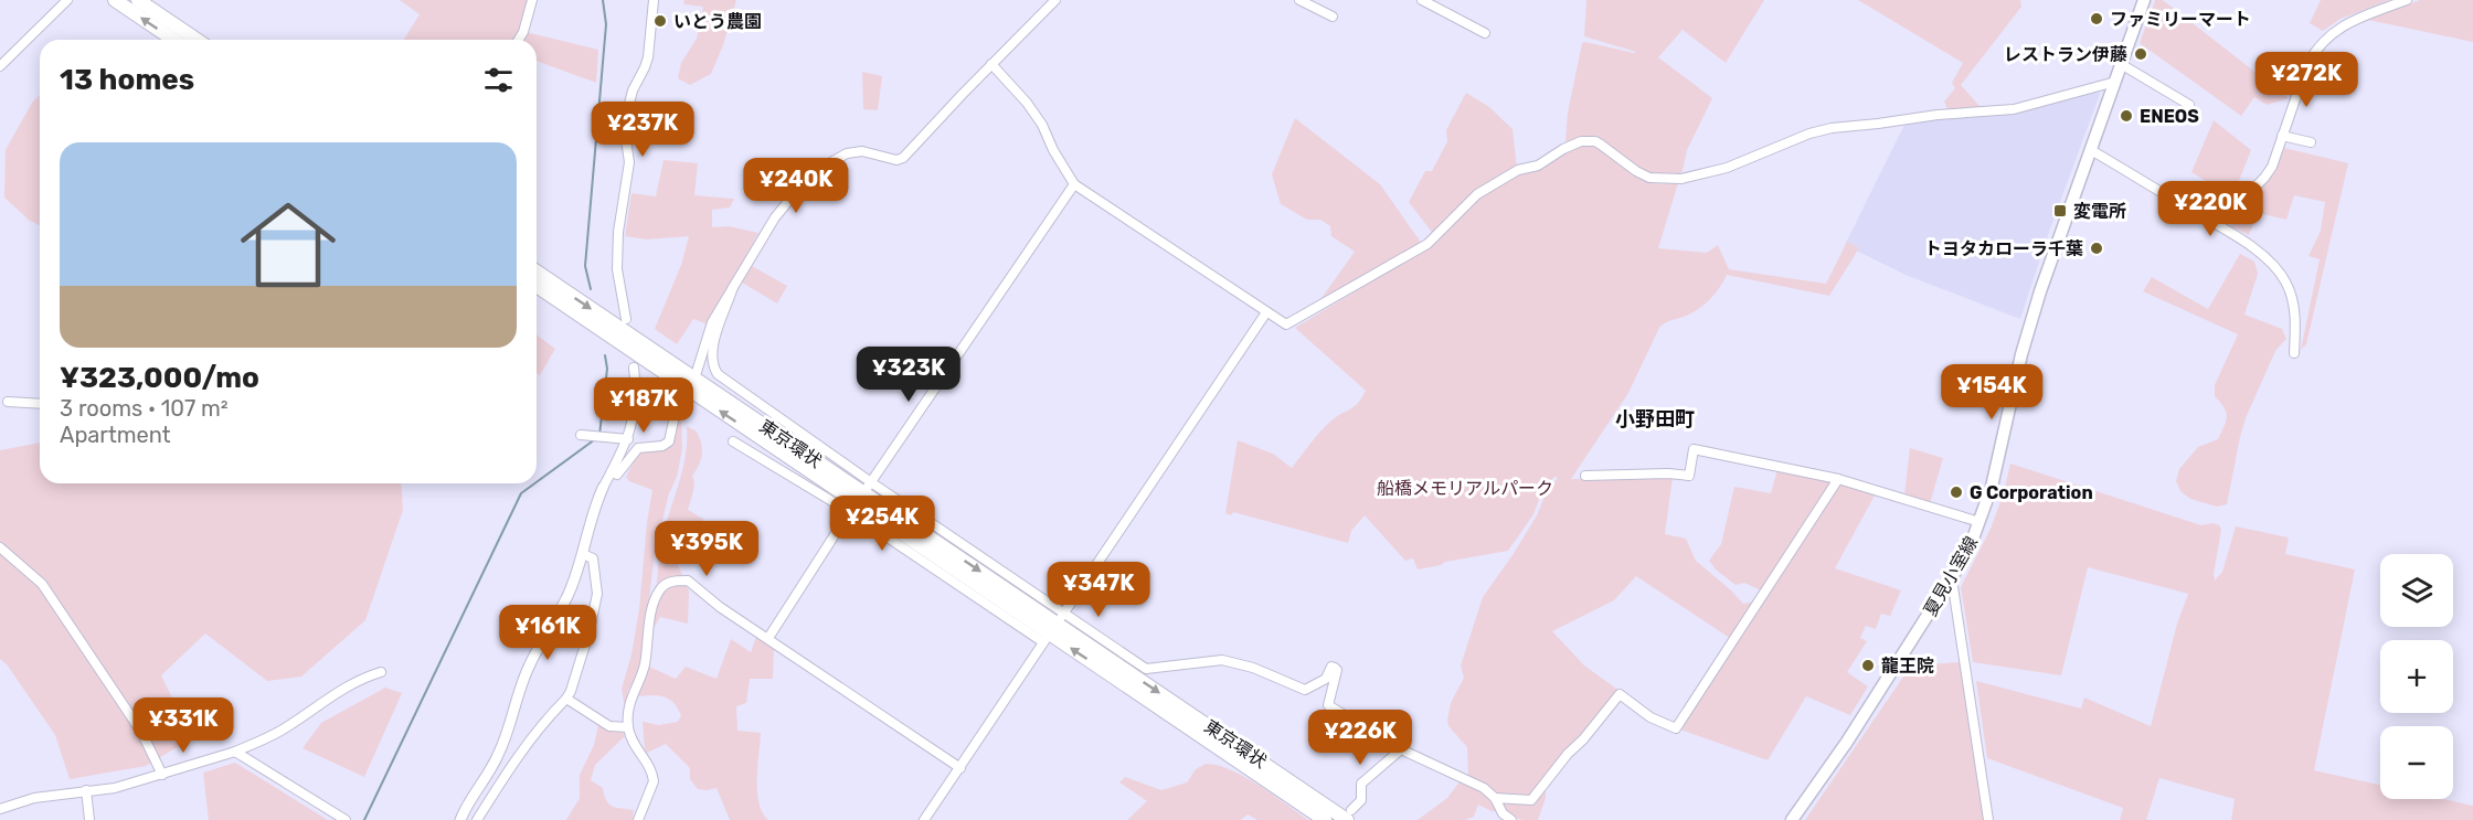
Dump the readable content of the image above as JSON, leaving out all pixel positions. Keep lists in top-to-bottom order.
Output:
{
  "streets": {
    "highway": ["東京環状"],
    "main road": ["夏見小室線"]
  },
  "districts": ["小野田町"],
  "parks": ["船橋メモリアルパーク"],
  "places": {
    "other": [
      "ファミリーマート",
      "いとう農園",
      "レストラン伊藤",
      "ENEOS",
      "トヨタカローラ千葉",
      "G Corporation",
      "龍王院"
    ],
    "transit": ["変電所"]
  },
  "page": {
    "heading": "13 homes",
    "price": [
      "¥272K",
      "¥237K",
      "¥240K",
      "¥220K",
      "¥323K",
      "¥154K",
      "¥187K",
      "¥254K",
      "¥395K",
      "¥347K",
      "¥161K",
      "¥331K",
      "¥226K"
    ],
    "list": [
      {
        "name": "¥323,000/mo",
        "note": "3 rooms · 107 m² · Apartment"
      }
    ],
    "map_buttons": ["+", "−"]
  }
}
